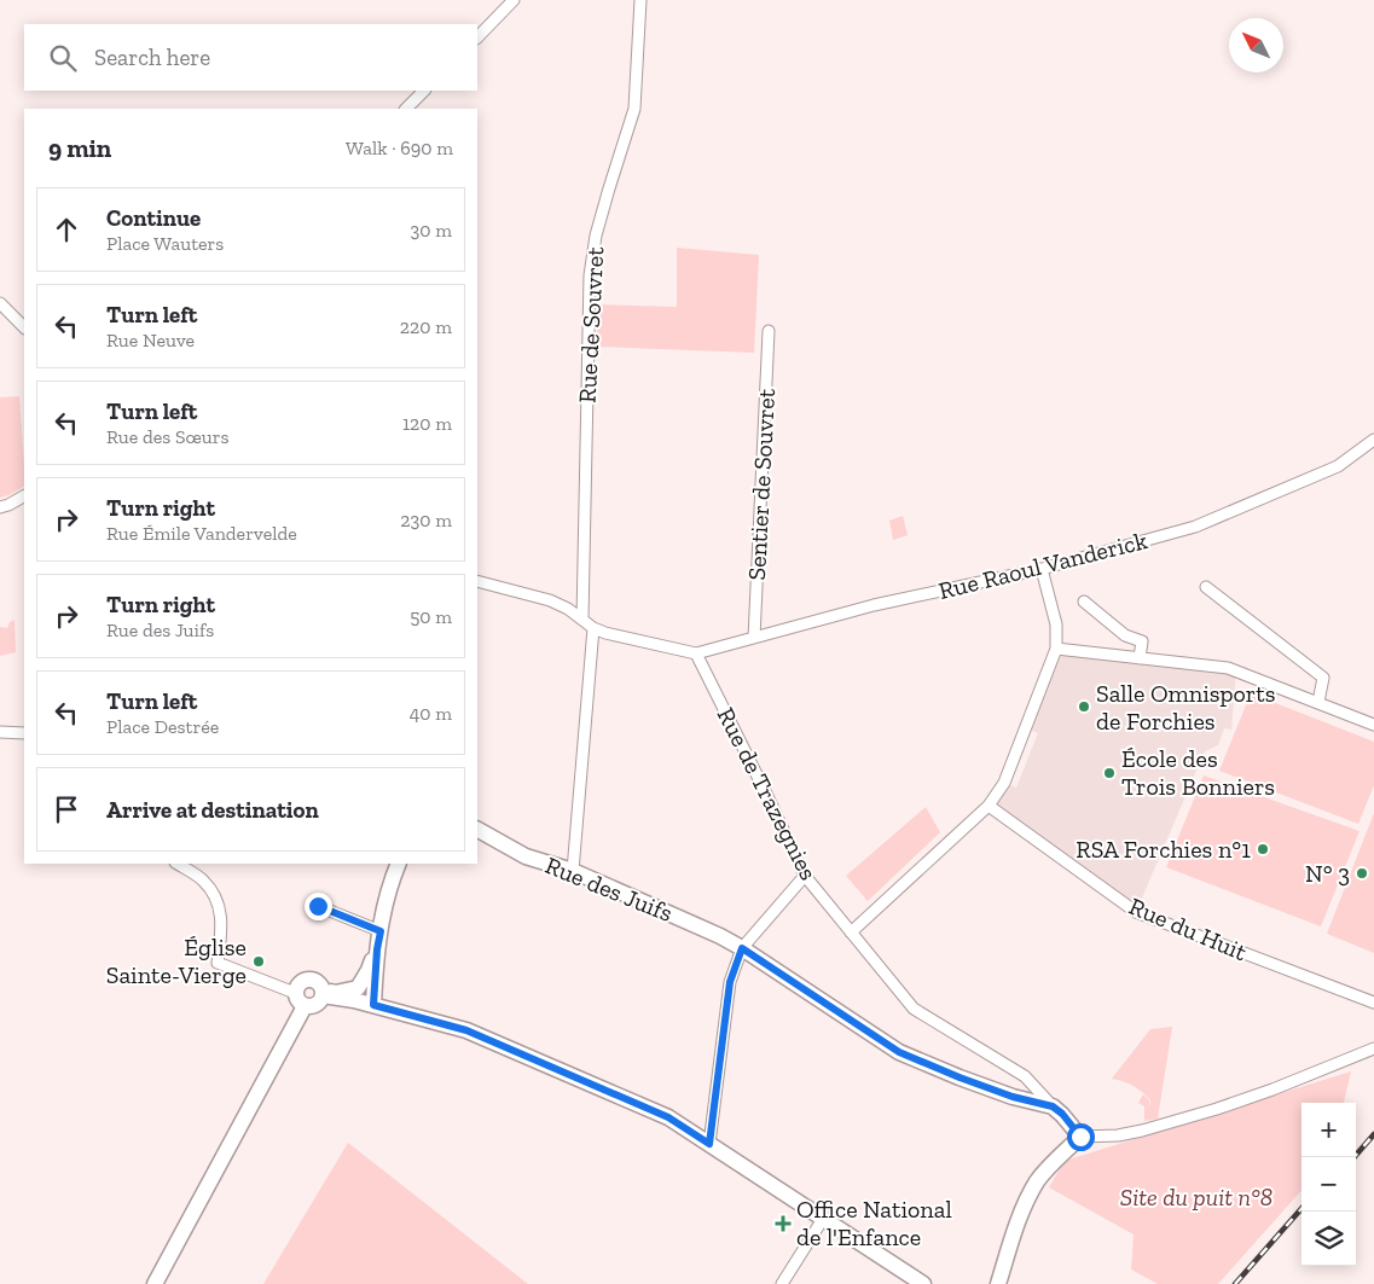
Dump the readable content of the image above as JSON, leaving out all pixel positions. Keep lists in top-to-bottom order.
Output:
{
  "streets": {
    "street": [
      "Rue de Souvret",
      "Sentier de Souvret",
      "Rue Raoul Vanderick",
      "Rue de Trazegnies",
      "Rue des Juifs",
      "Rue du Huit"
    ]
  },
  "crossings": [
    ["Sentier de Souvret", "Rue Raoul Vanderick"],
    ["Rue Raoul Vanderick", "Rue de Trazegnies"],
    ["Rue de Trazegnies", "Rue des Juifs"]
  ],
  "parks": ["Site du puit n°8"],
  "places": {
    "other": [
      "Salle Omnisports de Forchies",
      "École des Trois Bonniers",
      "RSA Forchies n°1",
      "N° 3",
      "Église Sainte-Vierge"
    ],
    "health": ["Office National de l'Enfance"]
  },
  "north": "top left",
  "page": {
    "search": "Search here",
    "heading": ["9 min", "Walk · 690 m"],
    "list": [
      ["Continue", "Place Wauters", "30 m"],
      ["Turn left", "Rue Neuve", "220 m"],
      ["Turn left", "Rue des Sœurs", "120 m"],
      ["Turn right", "Rue Émile Vandervelde", "230 m"],
      ["Turn right", "Rue des Juifs", "50 m"],
      ["Turn left", "Place Destrée", "40 m"],
      "Arrive at destination"
    ],
    "map_buttons": ["+", "−"]
  }
}
